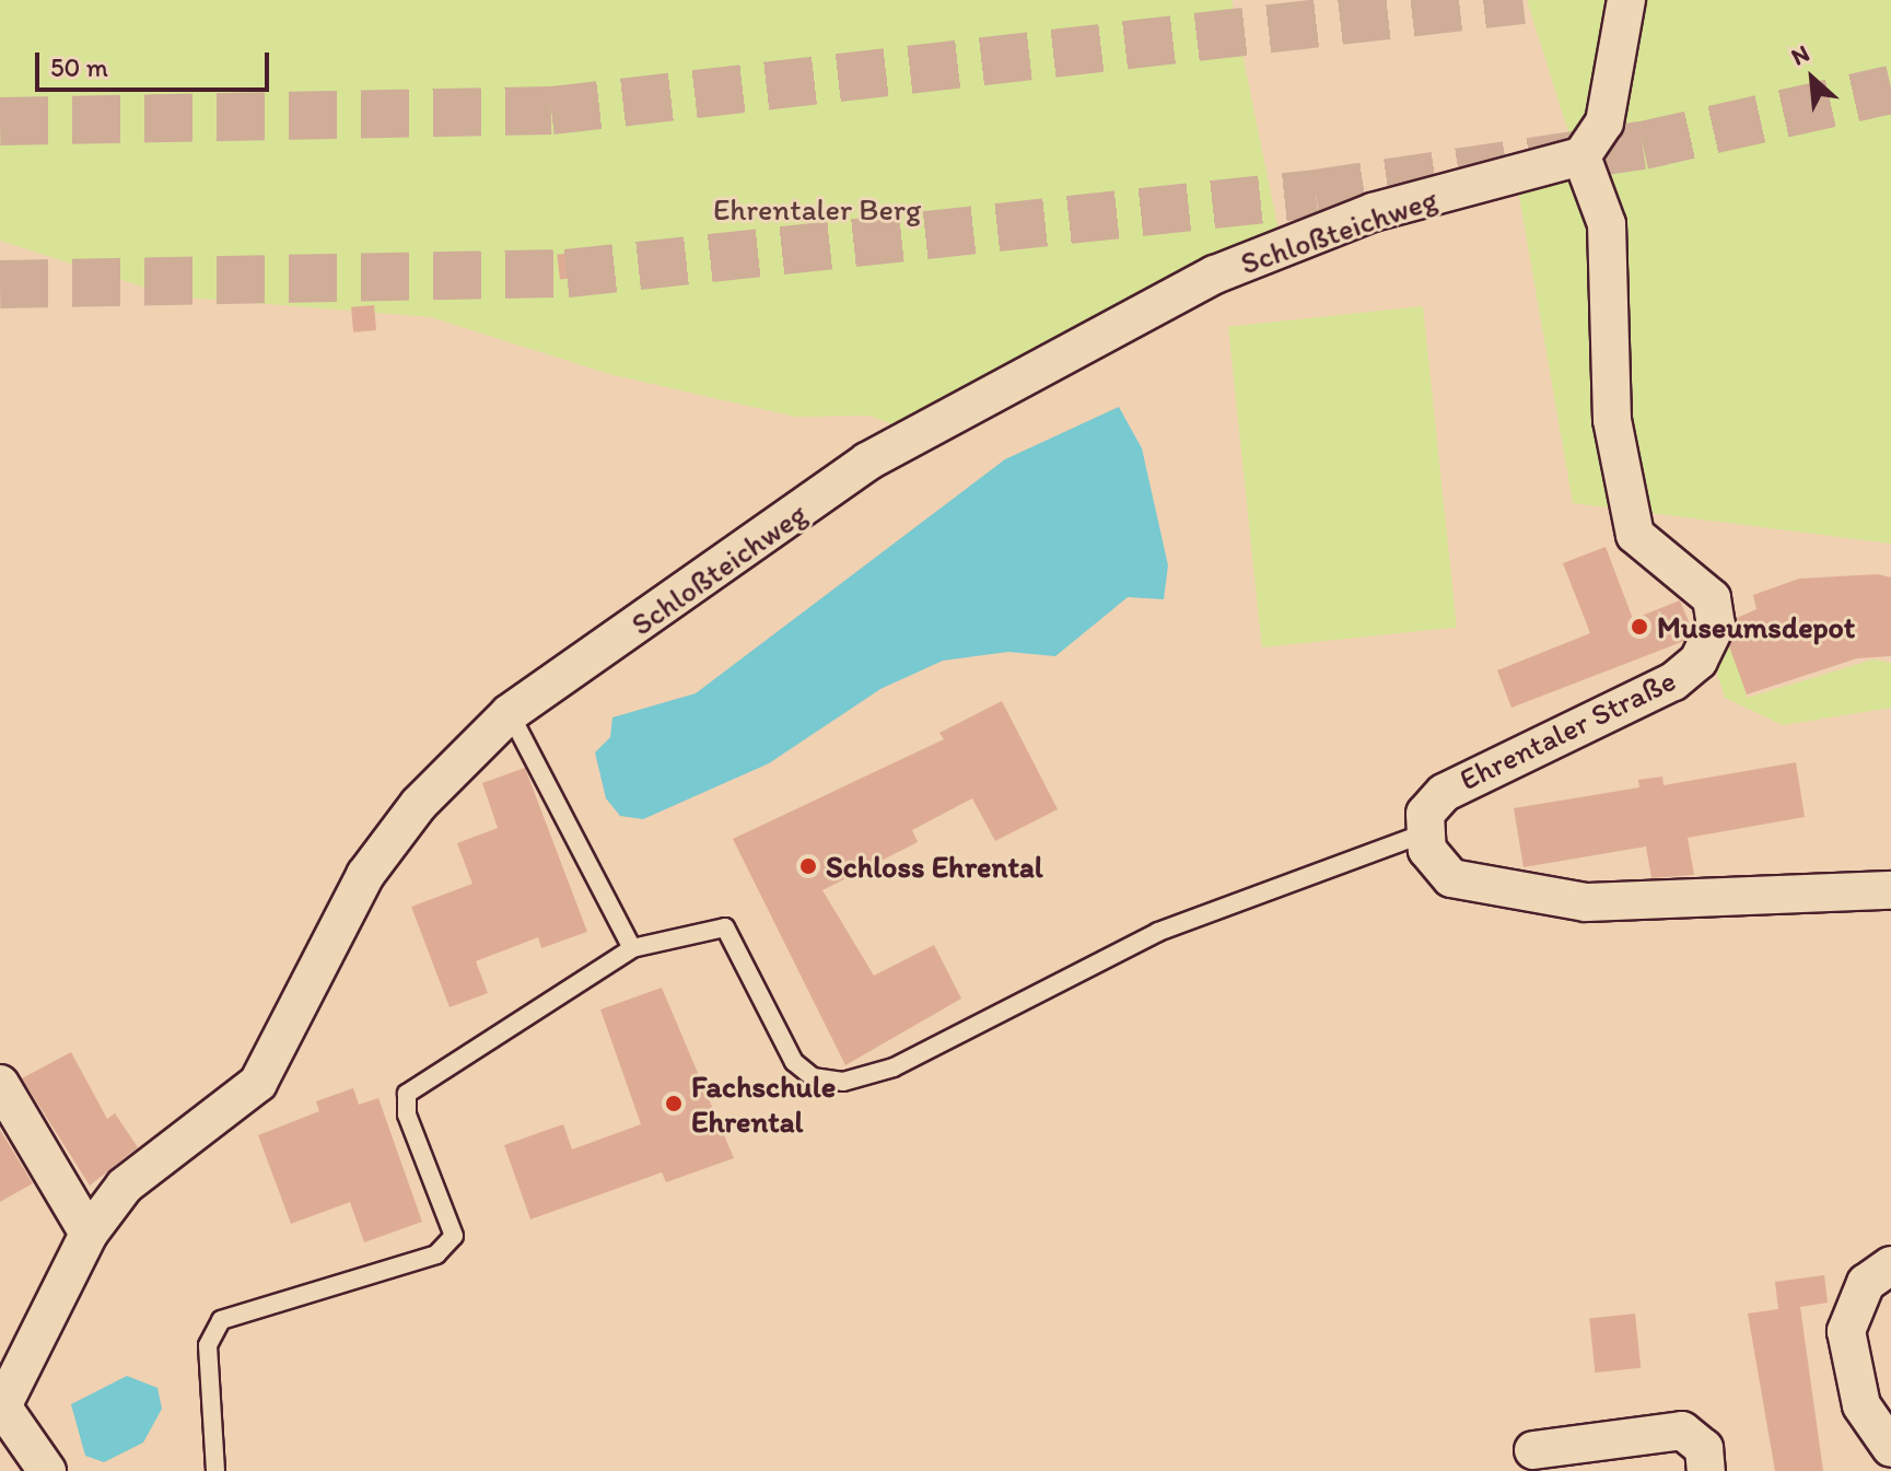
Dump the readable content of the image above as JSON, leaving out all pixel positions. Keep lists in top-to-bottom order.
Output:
{
  "streets": {
    "street": ["Schloßteichweg", "Ehrentaler Straße"]
  },
  "crossings": [
    ["Schloßteichweg", "Ehrentaler Straße"]
  ],
  "parks": ["Ehrentaler Berg"],
  "places": ["Museumsdepot", "Schloss Ehrental", "Fachschule Ehrental"],
  "scale_bar": "50 m",
  "north": "top left"
}
